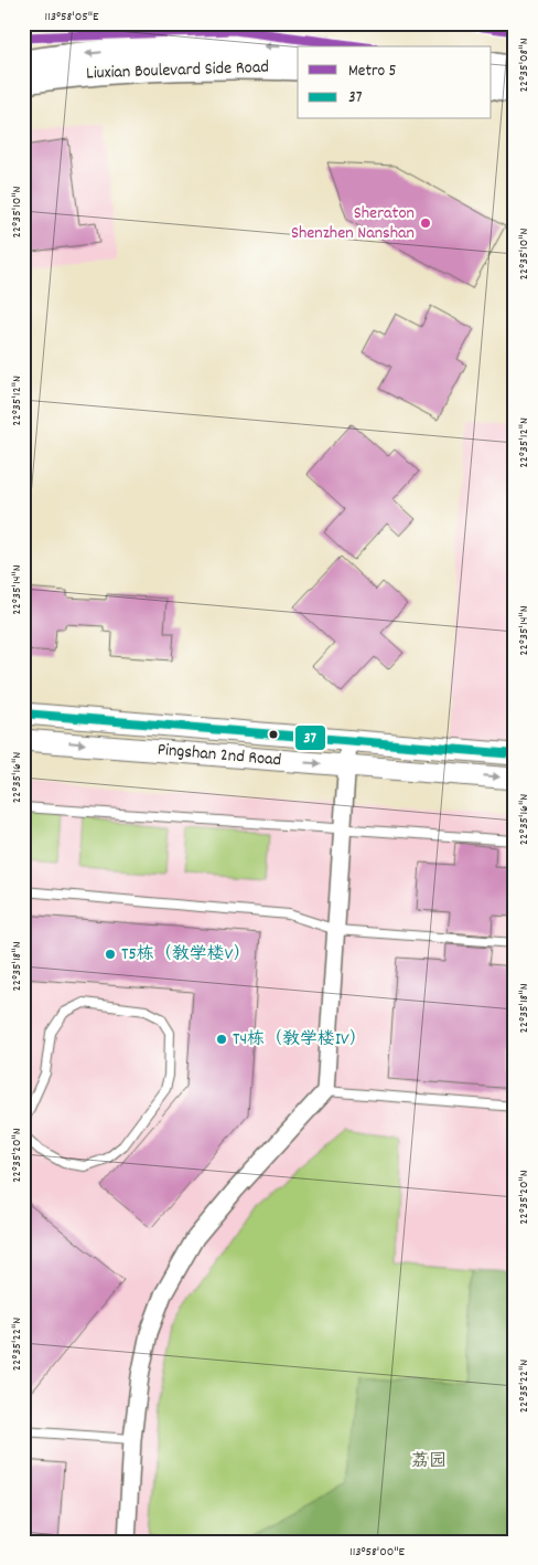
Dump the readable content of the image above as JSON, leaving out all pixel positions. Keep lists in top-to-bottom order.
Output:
{
  "streets": {
    "main road": ["Liuxian Boulevard Side Road"],
    "street": ["Pingshan 2nd Road"]
  },
  "parks": ["荔园"],
  "places": ["Sheraton Shenzhen Nanshan", "T5栋（教学楼V）", "T4栋（教学楼IV）"],
  "lines": ["metro line 5", "transit line 37"],
  "legend": ["Metro 5", "37"],
  "coordinates": [
    "113°58'05\"E",
    "22°35'08\"N",
    "22°35'10\"N",
    "22°35'12\"N",
    "22°35'14\"N",
    "22°35'16\"N",
    "22°35'18\"N",
    "22°35'20\"N",
    "22°35'22\"N",
    "113°58'00\"E"
  ]
}
